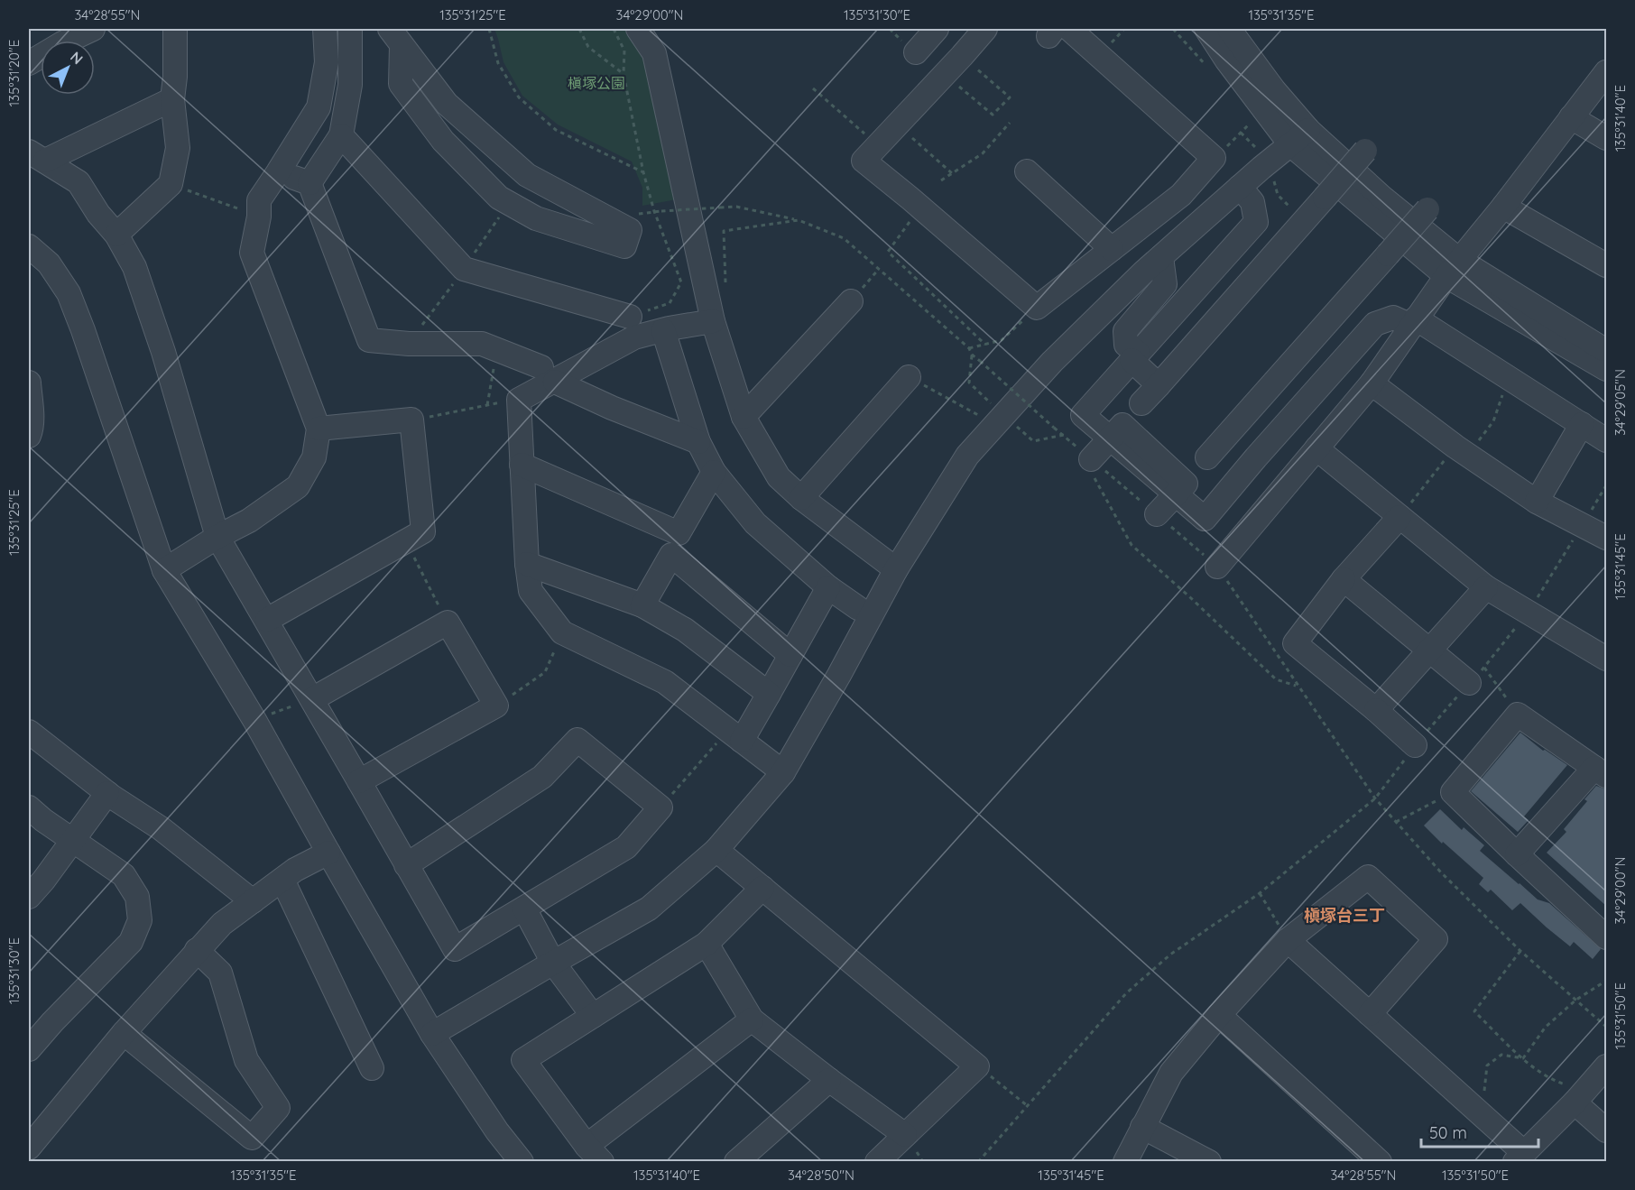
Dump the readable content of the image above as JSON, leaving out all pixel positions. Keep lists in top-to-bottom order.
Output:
{
  "districts": ["槇塚台三丁"],
  "parks": ["槇塚公園"],
  "scale_bar": "50 m",
  "north": "top right",
  "coordinates": [
    "34°28'55\"N",
    "135°31'25\"E",
    "34°29'00\"N",
    "135°31'30\"E",
    "135°31'35\"E",
    "135°31'20\"E",
    "135°31'40\"E",
    "34°29'05\"N",
    "135°31'45\"E",
    "135°31'50\"E",
    "34°28'50\"N"
  ]
}
